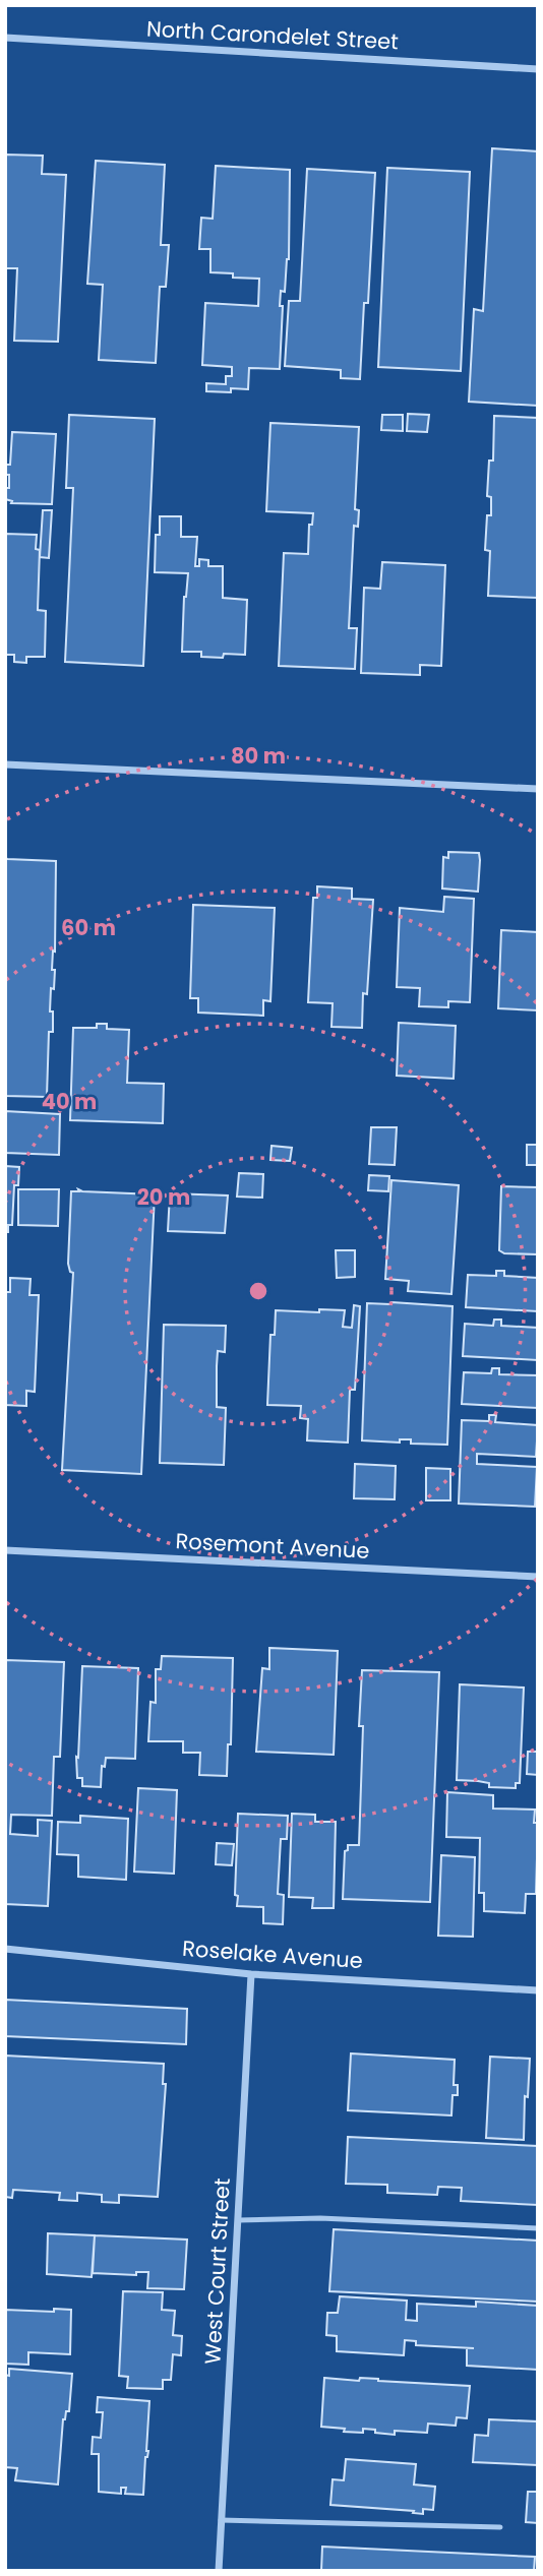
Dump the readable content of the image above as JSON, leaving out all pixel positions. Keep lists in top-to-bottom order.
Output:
{
  "streets": {
    "street": [
      "North Carondelet Street",
      "Rosemont Avenue",
      "Roselake Avenue",
      "West Court Street"
    ]
  },
  "crossings": [
    ["Roselake Avenue", "West Court Street"]
  ],
  "rings": [
    "80 m",
    "60 m",
    "40 m",
    "20 m"
  ]
}
